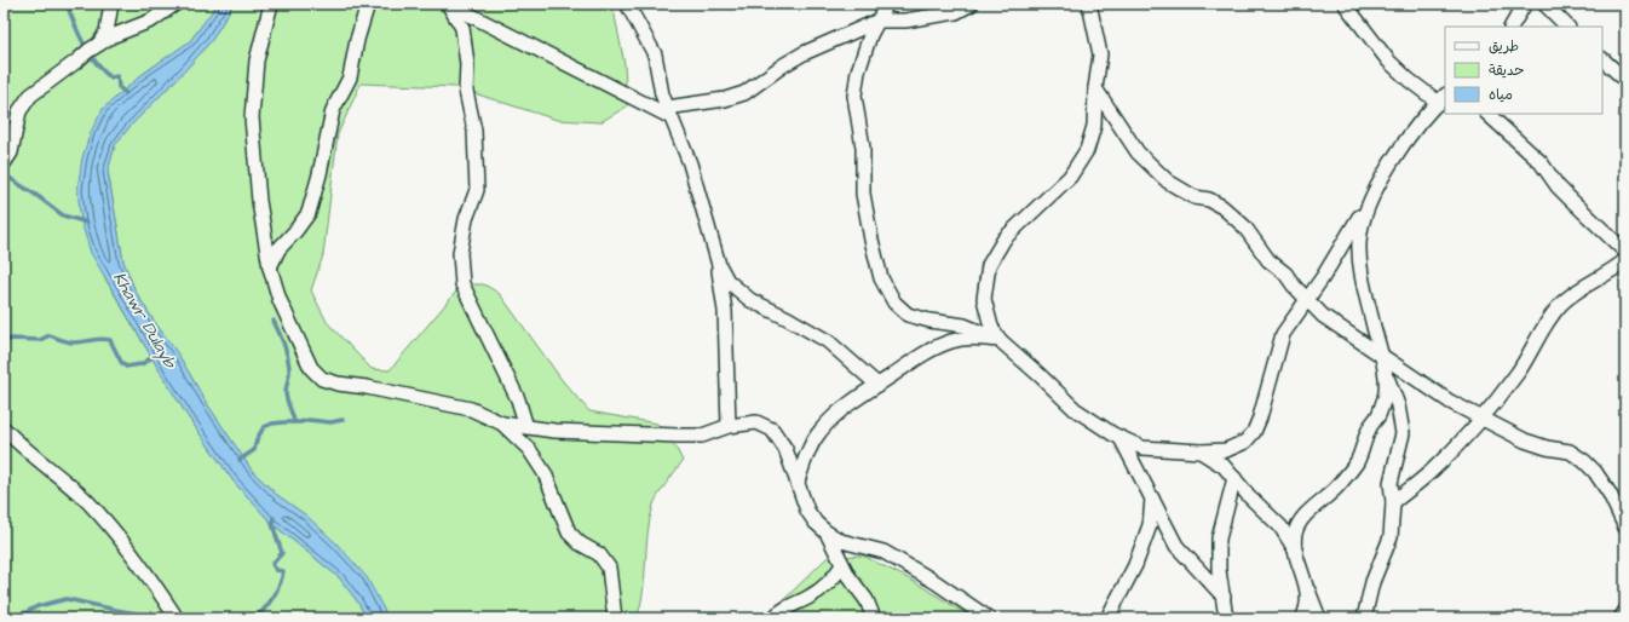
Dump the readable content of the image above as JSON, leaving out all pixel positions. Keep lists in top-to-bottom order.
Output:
{
  "water": ["Khawr Dulayb"],
  "legend": ["طريق", "حديقة", "مياه"]
}
